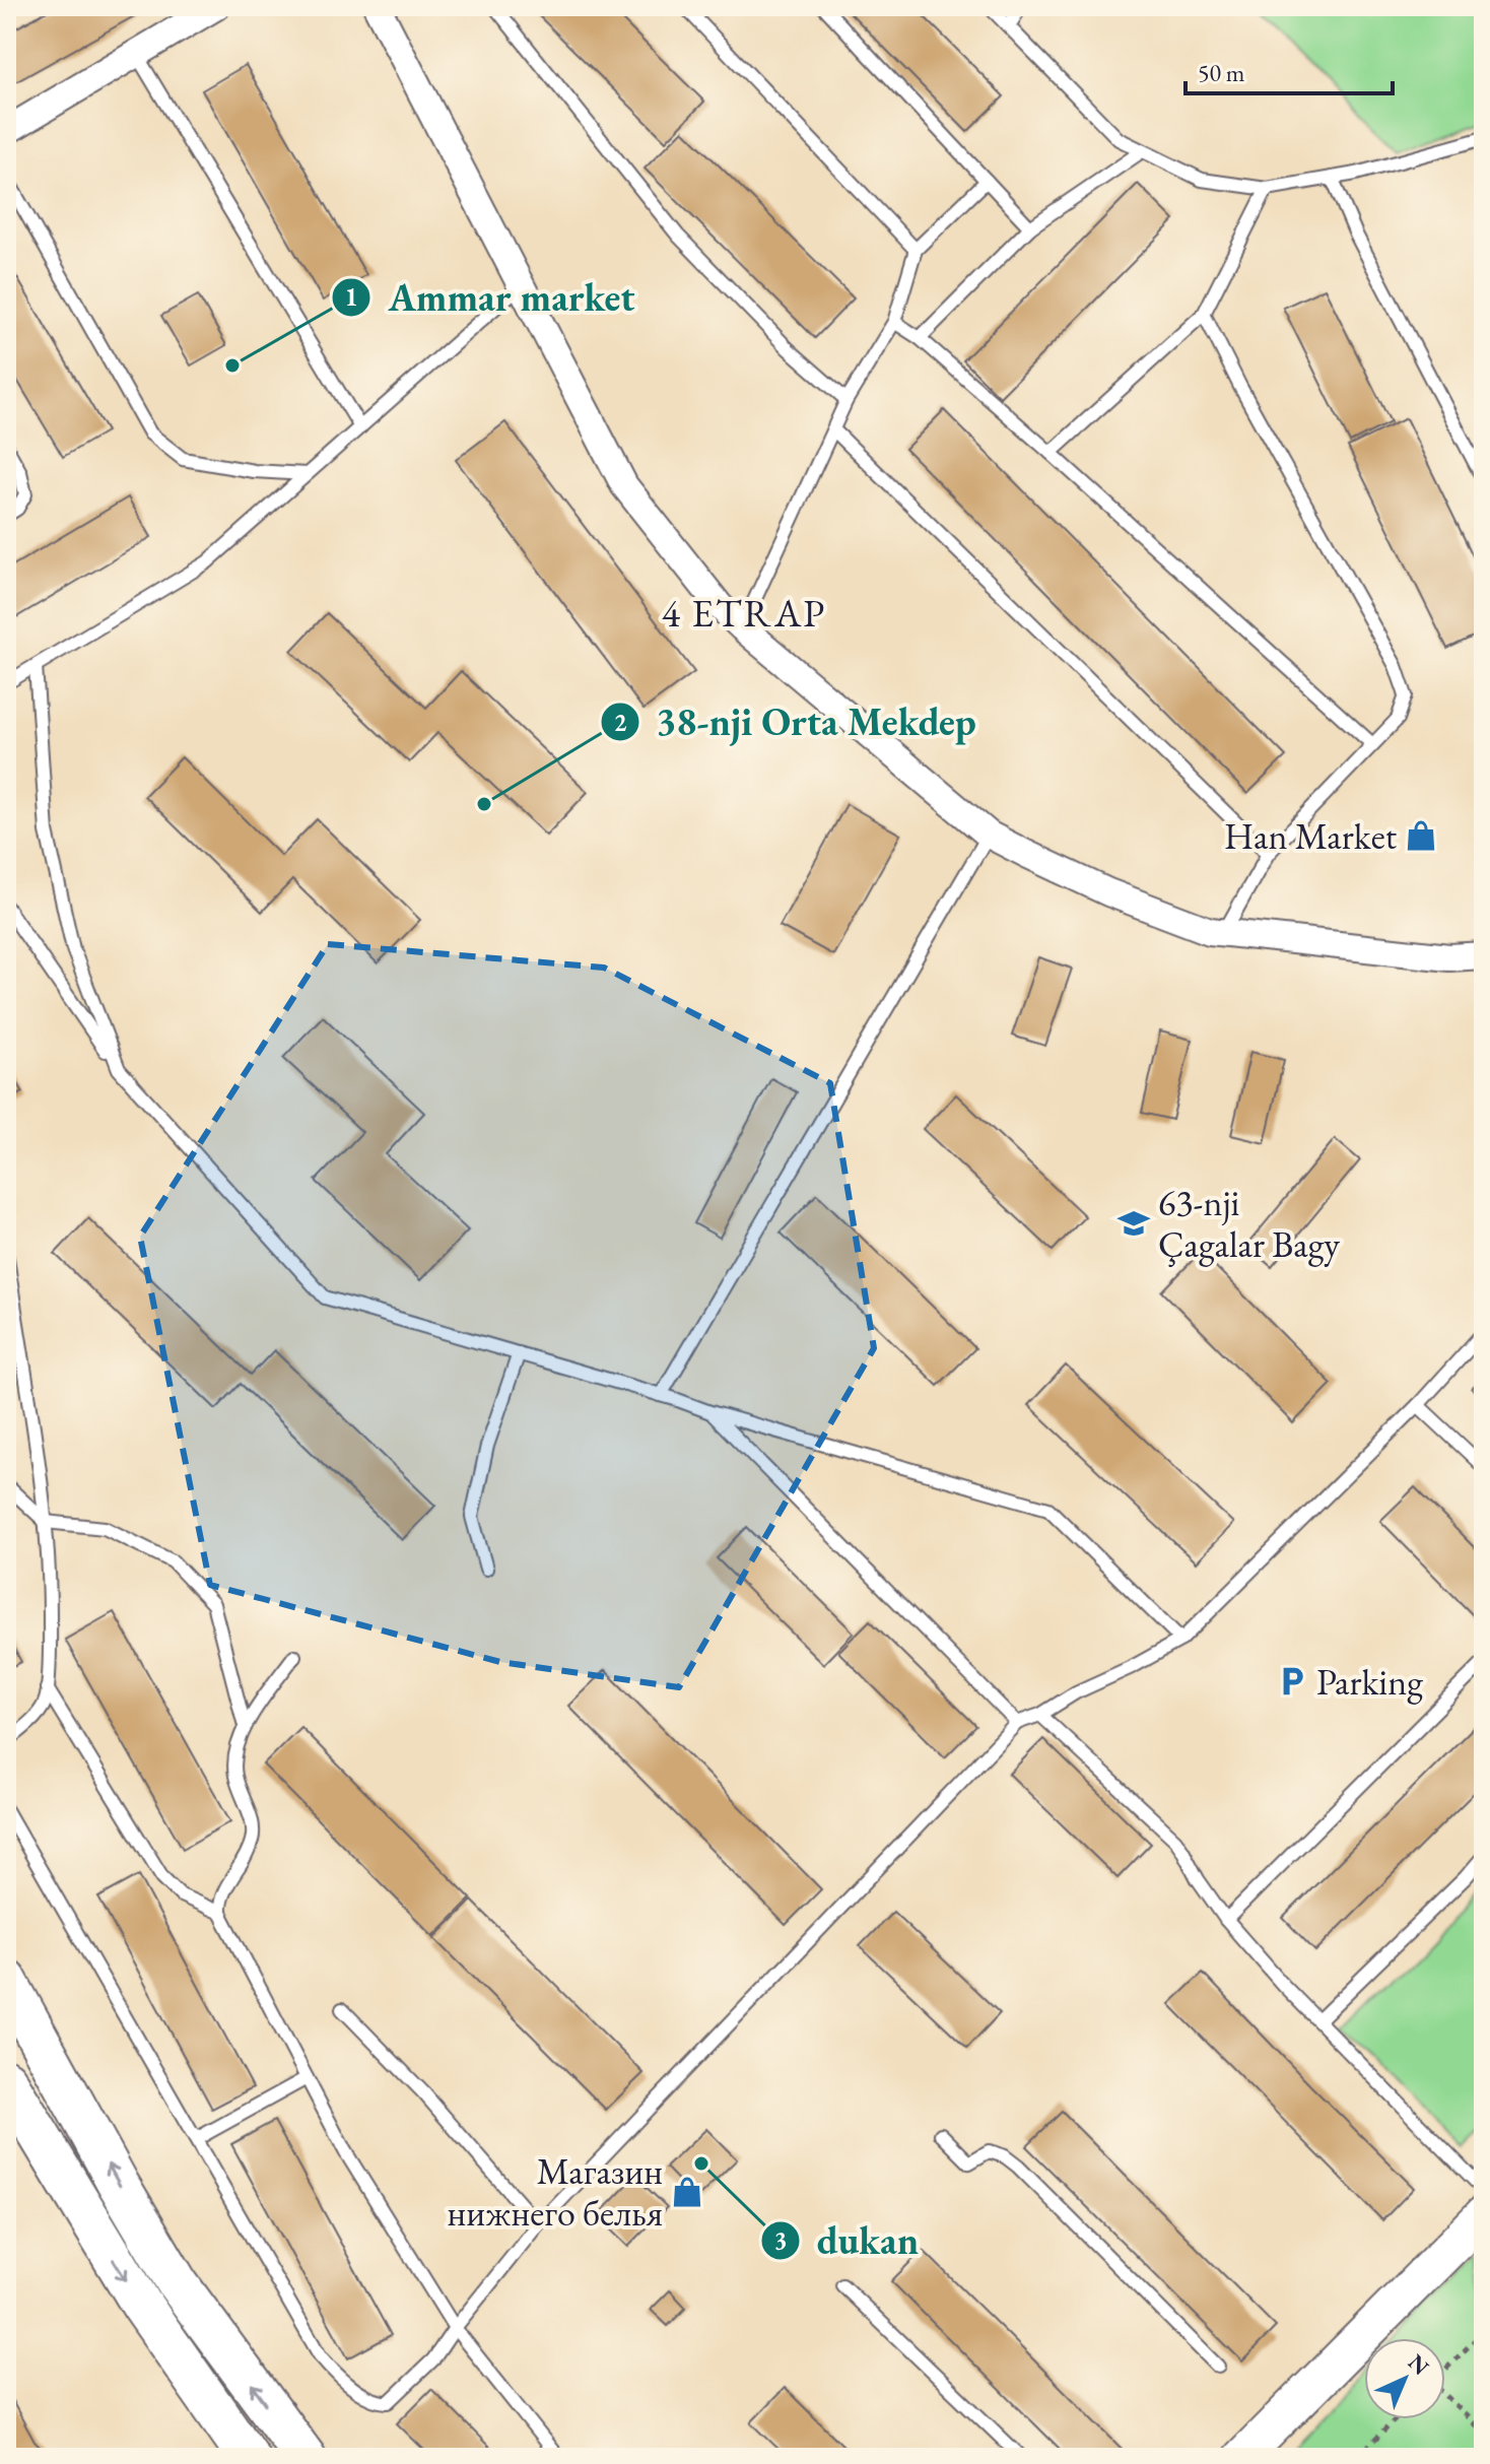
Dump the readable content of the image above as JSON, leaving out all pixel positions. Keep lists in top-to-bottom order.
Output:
{
  "districts": ["4 ETRAP"],
  "places": {
    "other": ["Ammar market", "38-nji Orta Mekdep", "dukan"],
    "shop": ["Han Market", "Магазин нижнего белья"],
    "school or university": ["63-nji Çagalar Bagy"],
    "parking": ["Parking"]
  },
  "scale_bar": "50 m",
  "north": "top right"
}
